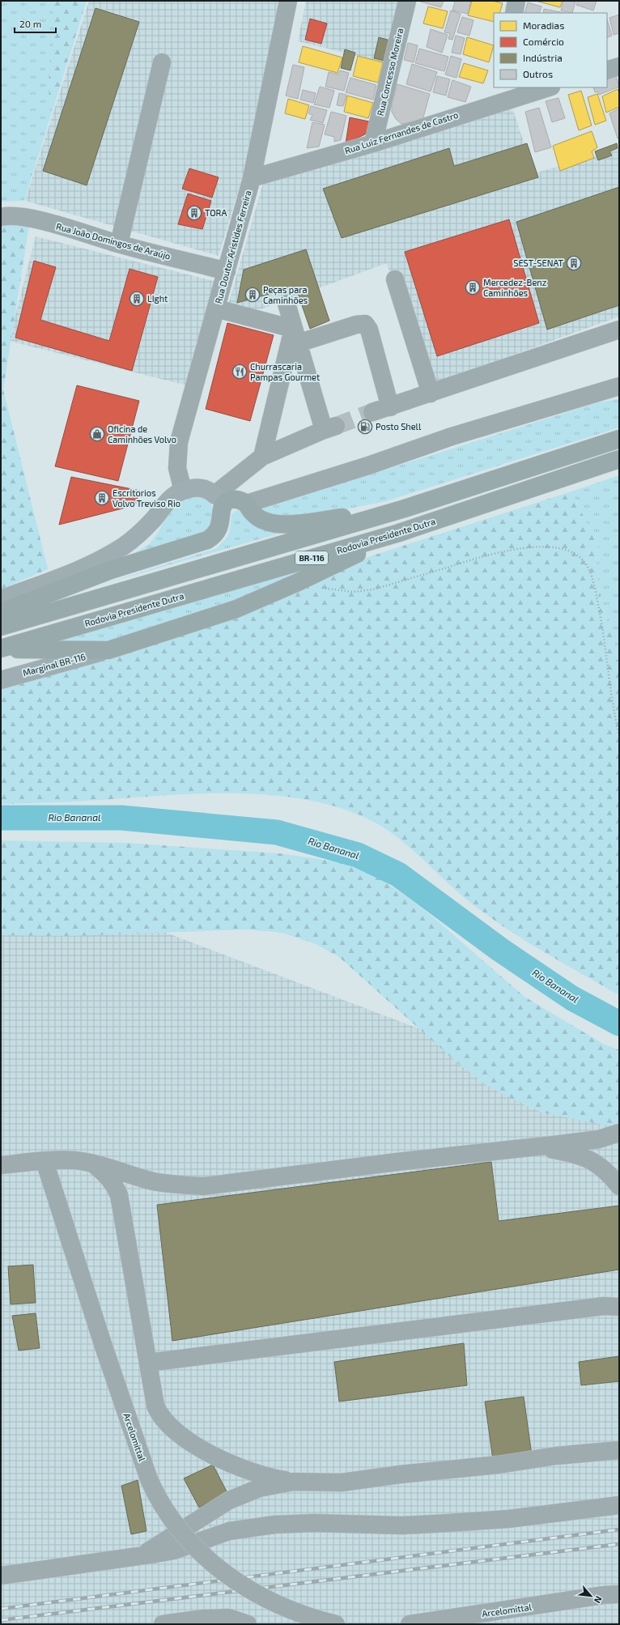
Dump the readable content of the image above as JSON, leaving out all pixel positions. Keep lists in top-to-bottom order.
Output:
{
  "streets": {
    "highway": ["Rodovia Presidente Dutra", "BR-116"],
    "main road": ["Marginal BR-116"],
    "street": [
      "Rua Concesso Moreira",
      "Rua Luiz Fernandes de Castro",
      "Rua João Domingos de Araújo",
      "Rua Doutor Aristides Ferreira",
      "Arcelomittal"
    ]
  },
  "crossings": [
    ["Rua Concesso Moreira", "Rua Luiz Fernandes de Castro"],
    ["Rua Luiz Fernandes de Castro", "Rua Doutor Aristides Ferreira"],
    ["Rua João Domingos de Araújo", "Rua Doutor Aristides Ferreira"]
  ],
  "water": ["Rio Bananal"],
  "places": {
    "building": [
      "TORA",
      "SEST-SENAT",
      "Mercedez-Benz Caminhões",
      "Peças para Caminhões",
      "LIght",
      "Escritorios Volvo Treviso Rio"
    ],
    "restaurant": ["Churrascaria Pampas Gourmet"],
    "fuel station": ["Posto Shell"],
    "shop": ["Oficina de Caminhões Volvo"]
  },
  "legend": [
    "Moradias",
    "Comércio",
    "Indústria",
    "Outros"
  ],
  "scale_bar": "20 m",
  "north": "bottom right"
}
